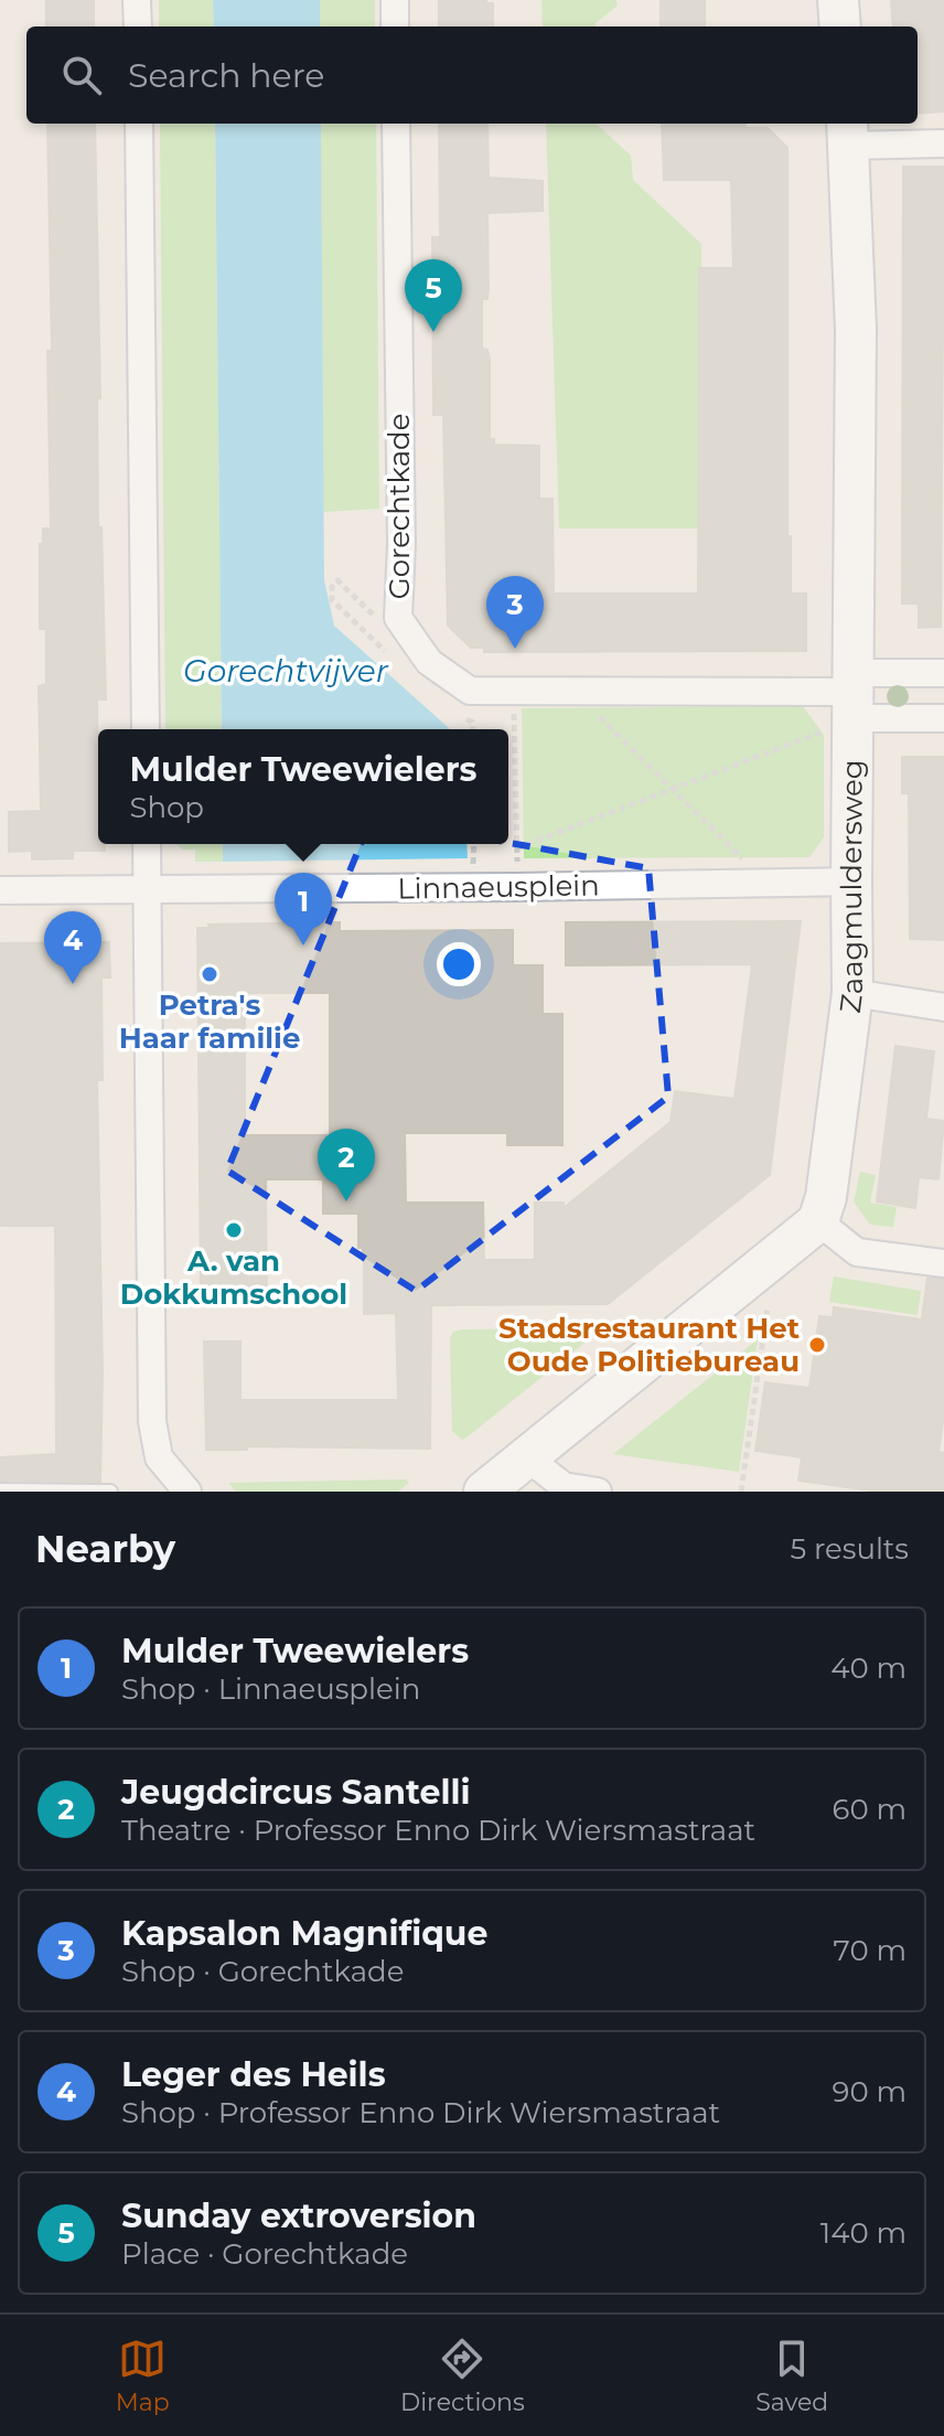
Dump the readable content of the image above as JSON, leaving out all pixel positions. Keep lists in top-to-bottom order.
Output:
{
  "streets": {
    "street": ["Gorechtkade", "Zaagmuldersweg", "Linnaeusplein"]
  },
  "crossings": [
    ["Gorechtkade", "Zaagmuldersweg"],
    ["Zaagmuldersweg", "Linnaeusplein"]
  ],
  "water": ["Gorechtvijver"],
  "places": ["Petra's Haar familie", "A. van Dokkumschool", "Stadsrestaurant Het Oude Politiebureau"],
  "page": {
    "search": "Search here",
    "pins": [
      "5",
      "3",
      "1",
      "4",
      "2"
    ],
    "popup": ["Mulder Tweewielers", "Shop"],
    "heading": ["Nearby", "5 results"],
    "list": [
      {
        "mark": "1",
        "name": "Mulder Tweewielers",
        "note": "Shop · Linnaeusplein",
        "value": "40 m"
      },
      {
        "mark": "2",
        "name": "Jeugdcircus Santelli",
        "note": "Theatre · Professor Enno Dirk Wiersmastraat",
        "value": "60 m"
      },
      {
        "mark": "3",
        "name": "Kapsalon Magnifique",
        "note": "Shop · Gorechtkade",
        "value": "70 m"
      },
      {
        "mark": "4",
        "name": "Leger des Heils",
        "note": "Shop · Professor Enno Dirk Wiersmastraat",
        "value": "90 m"
      },
      {
        "mark": "5",
        "name": "Sunday extroversion",
        "note": "Place · Gorechtkade",
        "value": "140 m"
      }
    ],
    "nav": ["Map", "Directions", "Saved"]
  }
}
